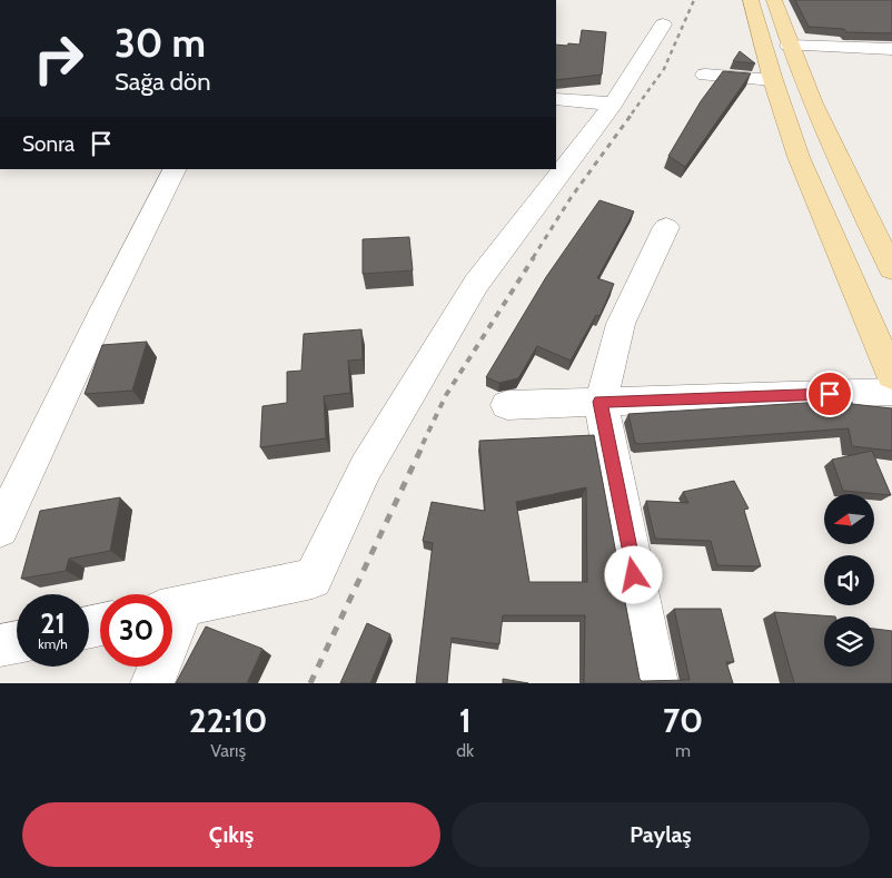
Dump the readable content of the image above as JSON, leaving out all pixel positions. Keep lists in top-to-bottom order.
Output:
{
  "north": "left",
  "page": {
    "turn": ["30 m", "Sağa dön"],
    "then": "Sonra",
    "speed": "21 km/h",
    "limit": "30",
    "eta": [
      "22:10",
      "Varış",
      "1",
      "dk",
      "70",
      "m"
    ],
    "buttons": ["Çıkış", "Paylaş"]
  }
}
